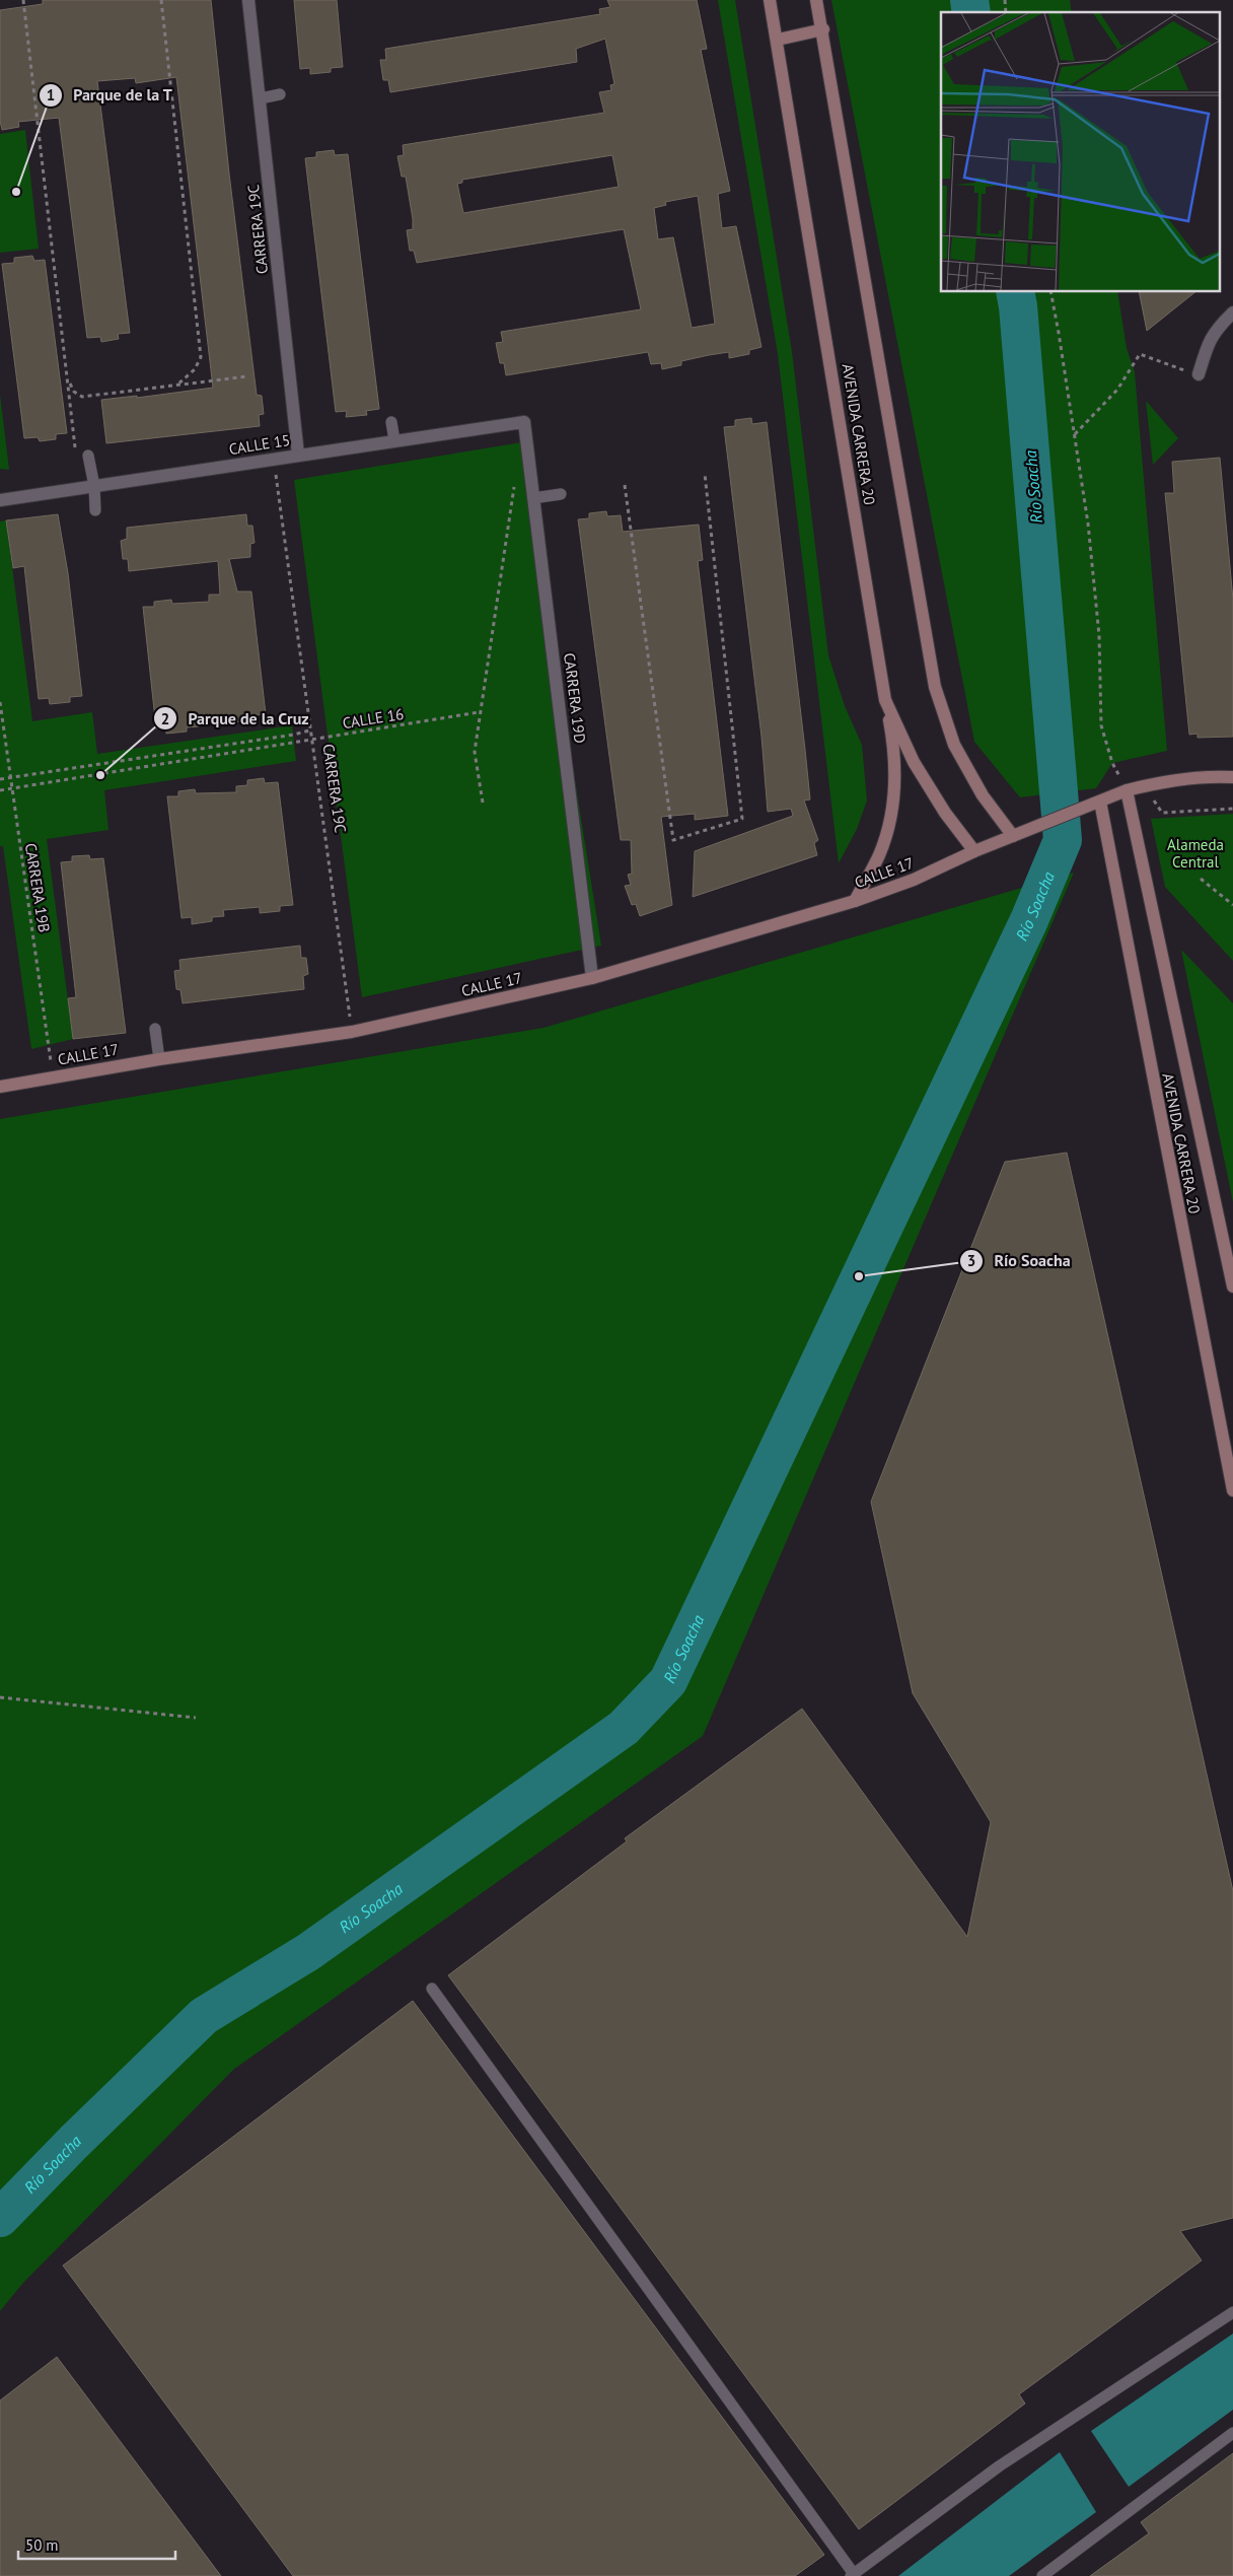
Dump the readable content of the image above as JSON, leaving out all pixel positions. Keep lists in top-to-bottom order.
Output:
{
  "streets": {
    "street": [
      "CARRERA 19C",
      "AVENIDA CARRERA 20",
      "CALLE 15",
      "CARRERA 19D",
      "CALLE 17"
    ],
    "path": ["CALLE 16", "CARRERA 19B"]
  },
  "crossings": [
    ["CARRERA 19C", "CALLE 15"],
    ["CARRERA 19C", "CALLE 16"],
    ["CARRERA 19C", "CALLE 17"],
    ["AVENIDA CARRERA 20", "CALLE 17"],
    ["CALLE 15", "CARRERA 19D"],
    ["CARRERA 19D", "CALLE 17"],
    ["CALLE 16", "CARRERA 19B"],
    ["CALLE 17", "CARRERA 19B"]
  ],
  "water": ["Río Soacha"],
  "parks": ["Alameda Central"],
  "places": ["Parque de la T", "Parque de la Cruz", "Río Soacha"],
  "scale_bar": "50 m"
}
